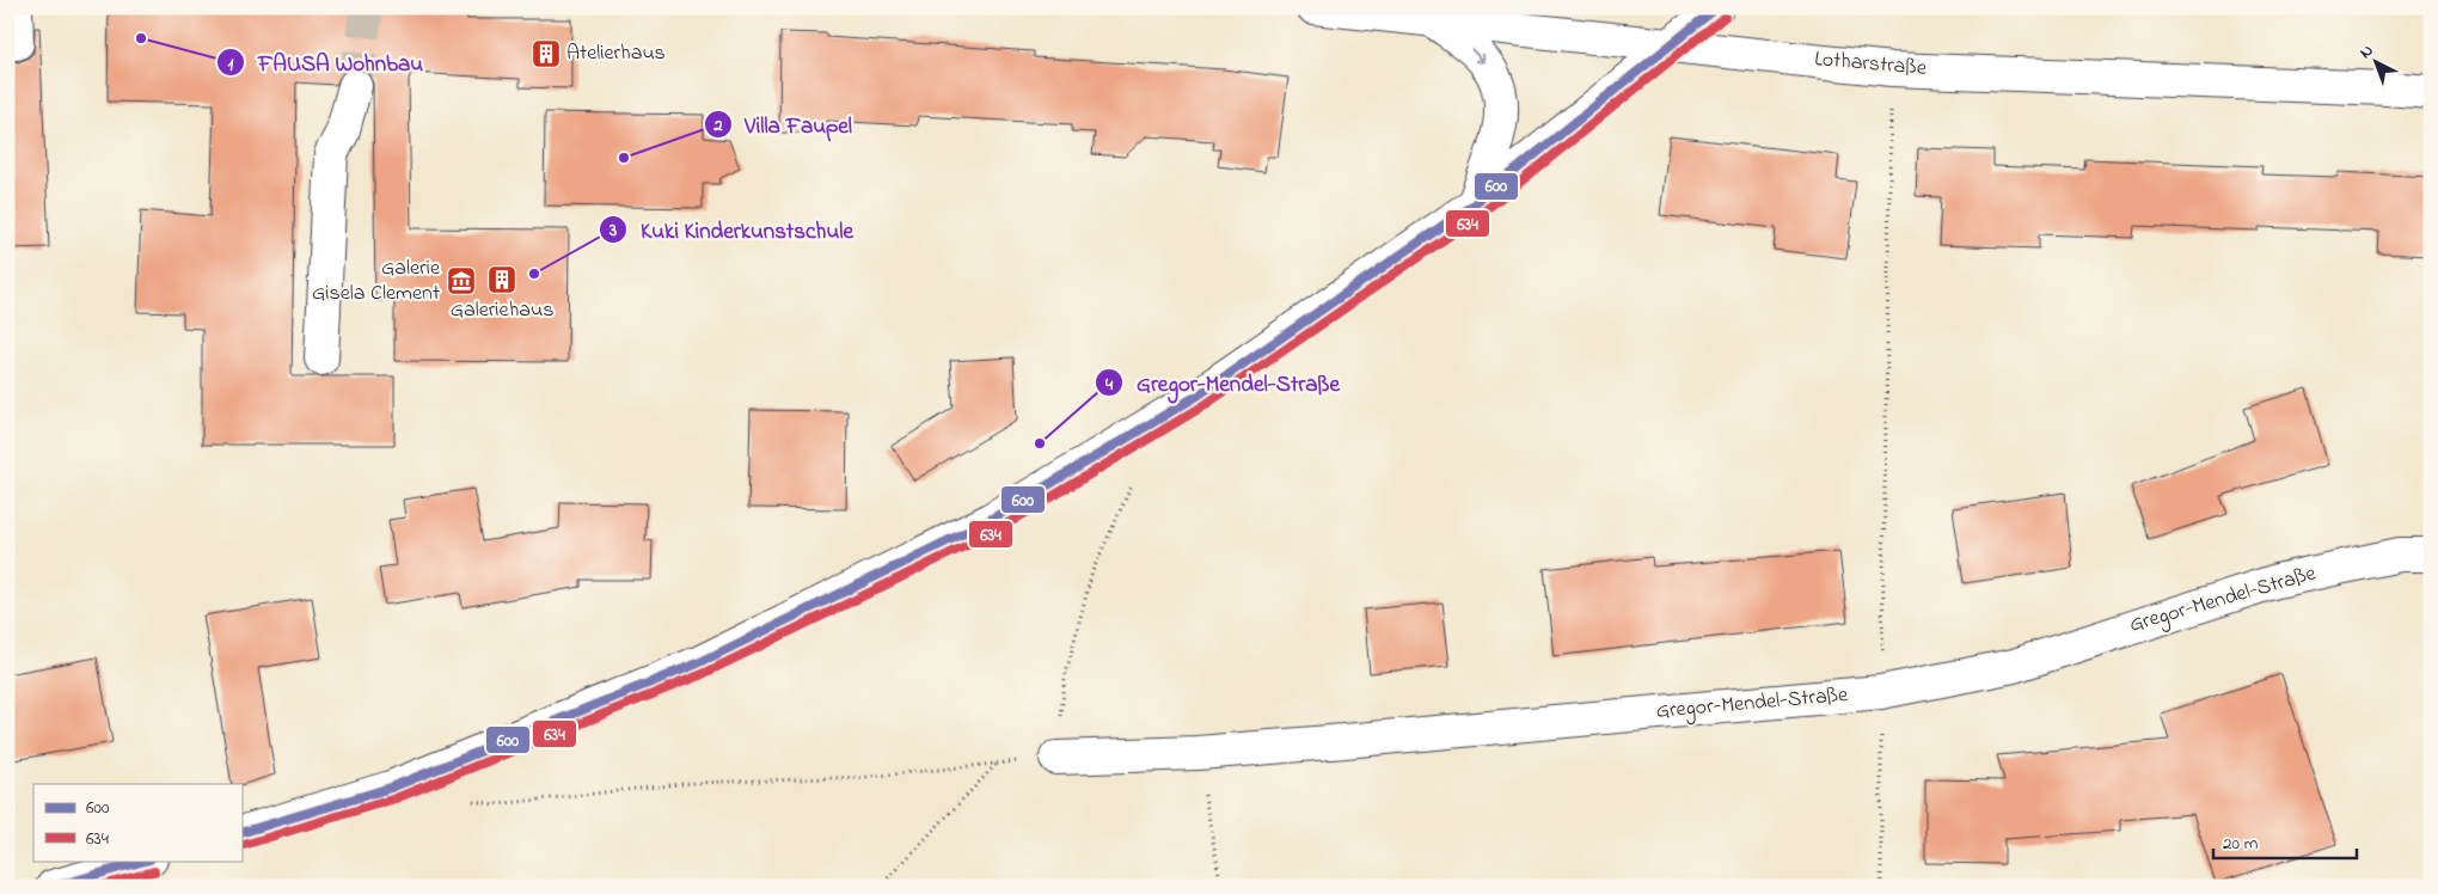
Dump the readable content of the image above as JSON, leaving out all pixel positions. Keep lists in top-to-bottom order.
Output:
{
  "streets": {
    "street": ["Lotharstraße", "Gregor-Mendel-Straße"]
  },
  "places": {
    "other": [
      "FAUSA Wohnbau",
      "Villa Faupel",
      "Kuki Kinderkunstschule",
      "Gregor-Mendel-Straße"
    ],
    "building": ["Atelierhaus", "Galeriehaus"],
    "museum": ["Galerie Gisela Clement"]
  },
  "lines": ["transit line 600", "transit line 634"],
  "legend": ["600", "634"],
  "scale_bar": "20 m",
  "north": "top left"
}
